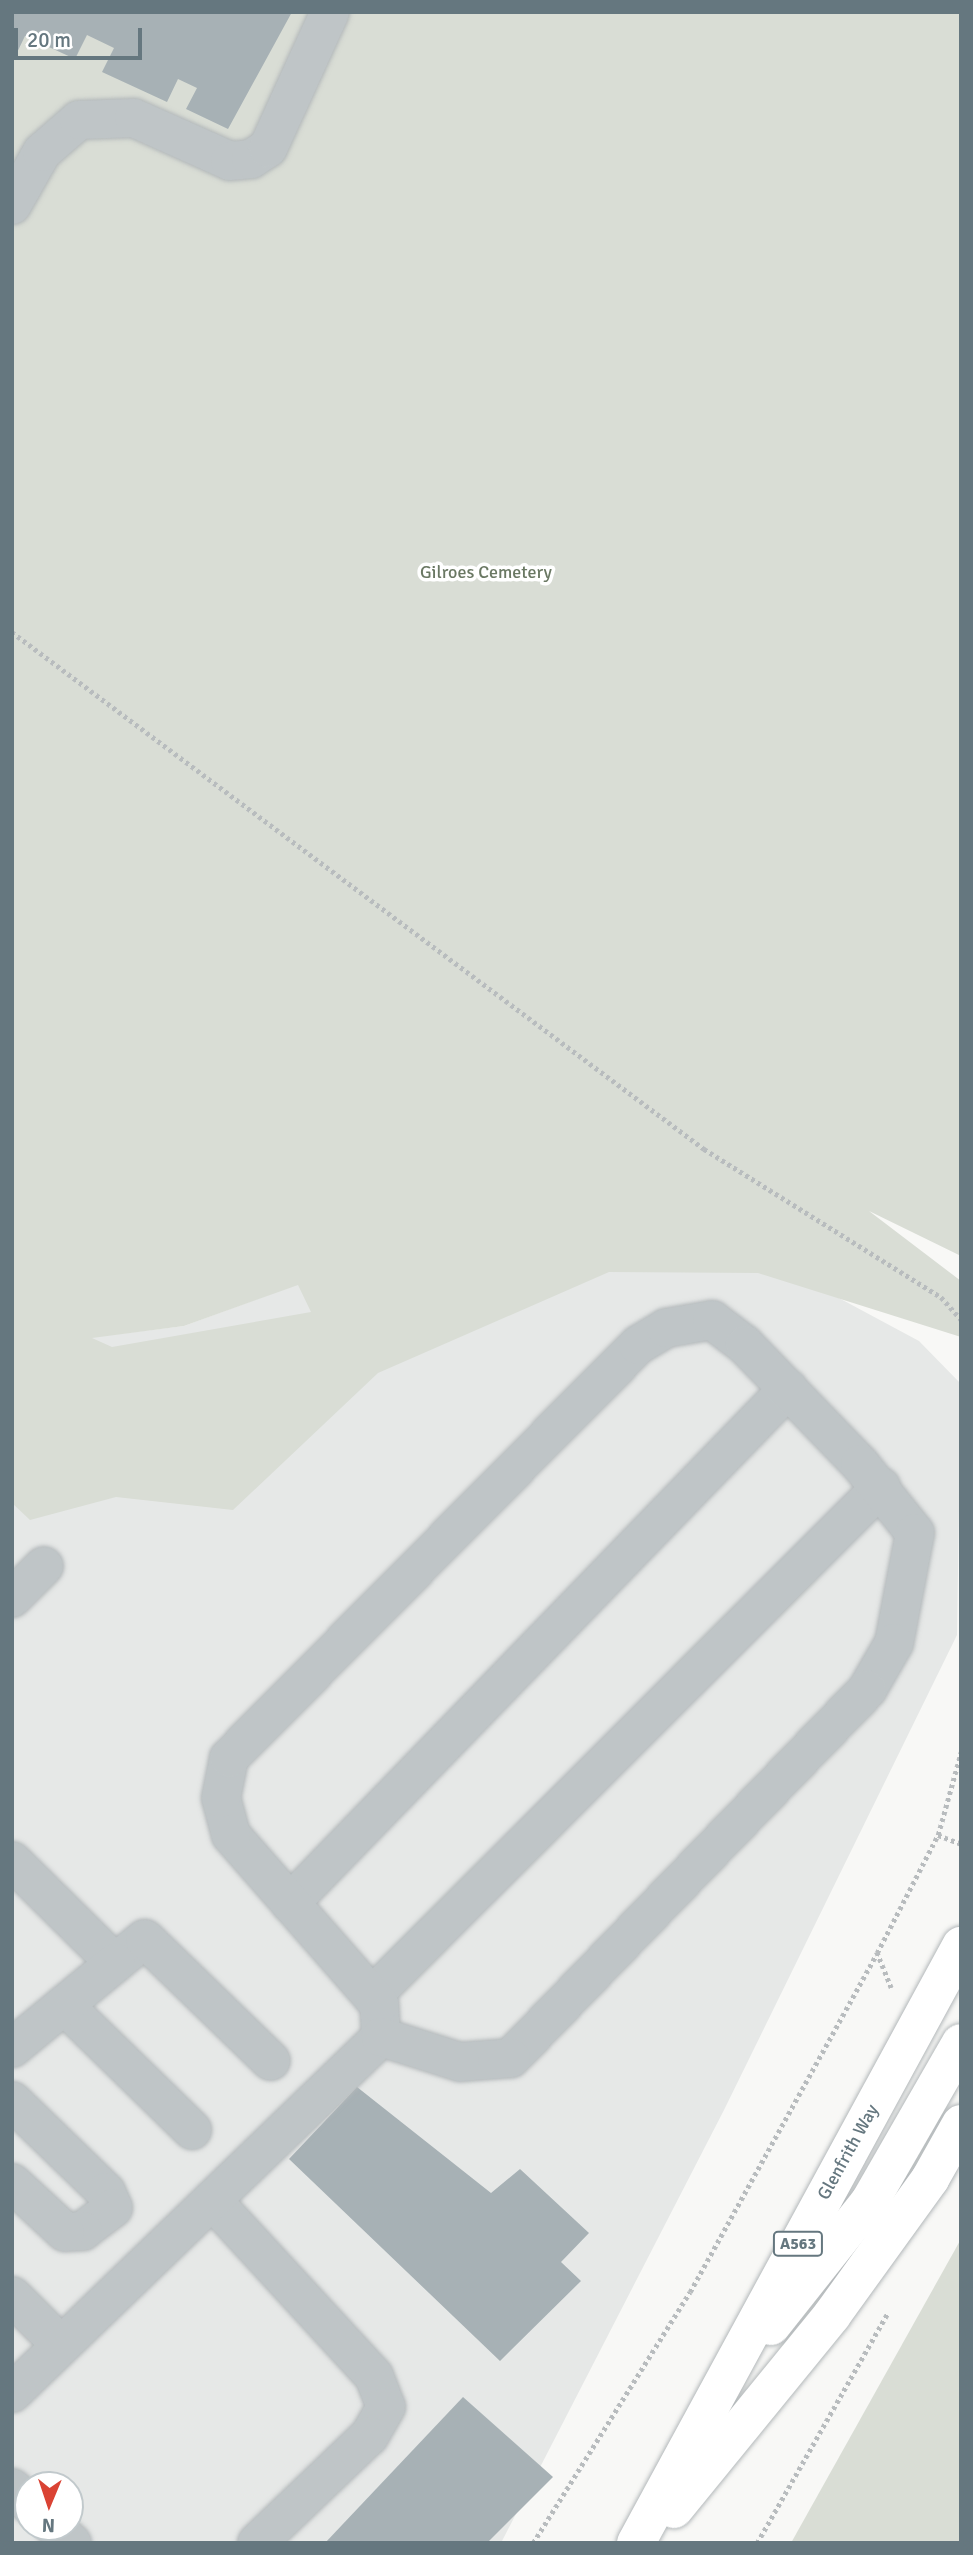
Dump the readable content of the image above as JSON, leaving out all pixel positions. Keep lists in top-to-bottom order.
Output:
{
  "streets": {
    "highway": ["Glenfrith Way", "A563"]
  },
  "parks": ["Gilroes Cemetery"],
  "scale_bar": "20 m",
  "north": "bottom"
}
